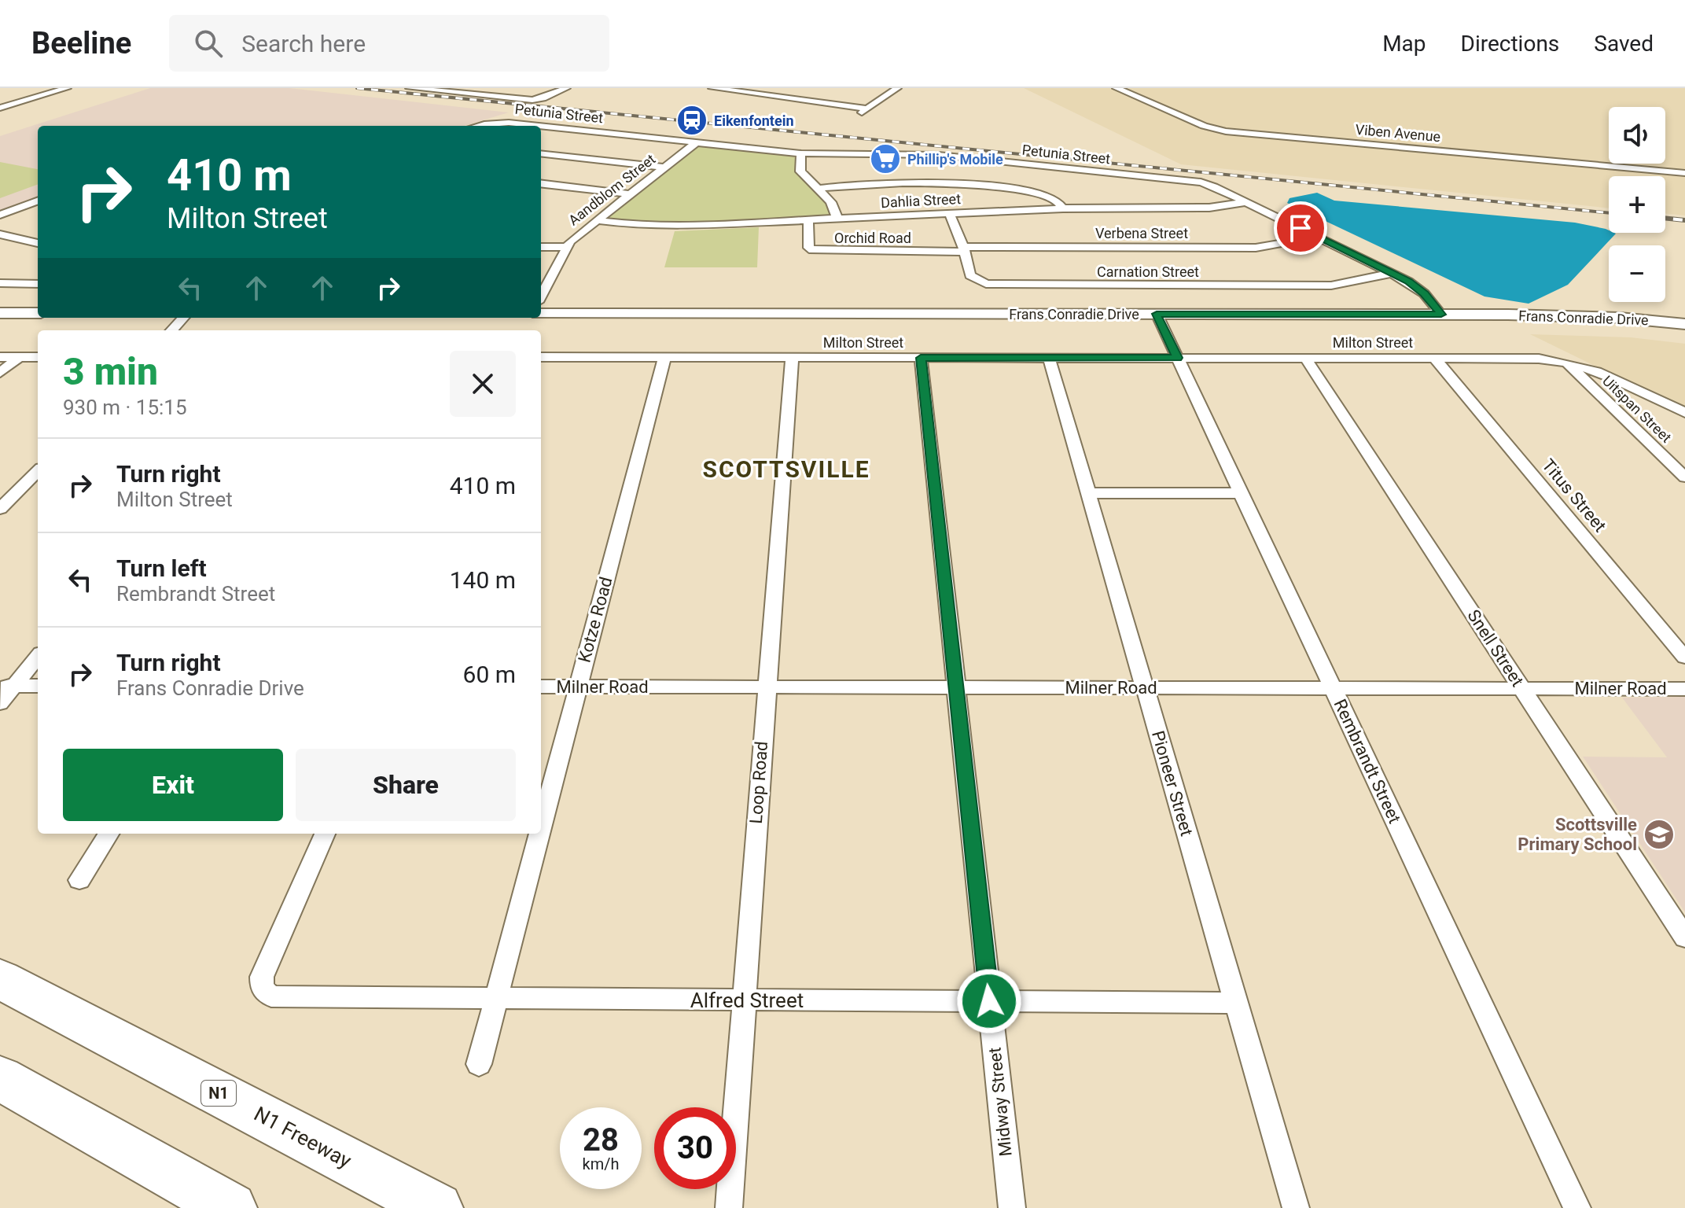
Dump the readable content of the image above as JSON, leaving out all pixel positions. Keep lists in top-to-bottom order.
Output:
{
  "streets": {
    "highway": ["N1", "N1 Freeway"],
    "street": [
      "Petunia Street",
      "Viben Avenue",
      "Aandblom Street",
      "Dahlia Street",
      "Verbena Street",
      "Orchid Road",
      "Carnation Street",
      "Frans Conradie Drive",
      "Milton Street",
      "Uitspan Street",
      "Titus Street",
      "Kotze Road",
      "Snell Street",
      "Milner Road",
      "Rembrandt Street",
      "Loop Road",
      "Pioneer Street",
      "Alfred Street",
      "Midway Street"
    ]
  },
  "crossings": [
    ["Petunia Street", "Aandblom Street"],
    ["Petunia Street", "Dahlia Street"],
    ["Petunia Street", "Verbena Street"],
    ["Petunia Street", "Carnation Street"],
    ["Petunia Street", "Frans Conradie Drive"],
    ["Aandblom Street", "Dahlia Street"],
    ["Dahlia Street", "Orchid Road"],
    ["Dahlia Street", "Carnation Street"],
    ["Verbena Street", "Orchid Road"],
    ["Verbena Street", "Carnation Street"],
    ["Orchid Road", "Carnation Street"],
    ["Frans Conradie Drive", "Rembrandt Street"],
    ["Milton Street", "Uitspan Street"],
    ["Milton Street", "Titus Street"],
    ["Milton Street", "Kotze Road"],
    ["Milton Street", "Snell Street"],
    ["Milton Street", "Rembrandt Street"],
    ["Milton Street", "Loop Road"],
    ["Milton Street", "Pioneer Street"],
    ["Milton Street", "Midway Street"],
    ["Kotze Road", "Milner Road"],
    ["Kotze Road", "Alfred Street"],
    ["Snell Street", "Milner Road"],
    ["Milner Road", "Rembrandt Street"],
    ["Milner Road", "Loop Road"],
    ["Milner Road", "Pioneer Street"],
    ["Milner Road", "Midway Street"],
    ["Loop Road", "Alfred Street"],
    ["Pioneer Street", "Alfred Street"],
    ["Alfred Street", "Midway Street"]
  ],
  "districts": ["SCOTTSVILLE"],
  "places": {
    "station": ["Eikenfontein"],
    "supermarket": ["Phillip's Mobile"],
    "school or university": ["Scottsville Primary School"]
  },
  "page": {
    "header": "Beeline",
    "search": "Search here",
    "nav": ["Map", "Directions", "Saved"],
    "map_buttons": ["+", "−"],
    "turn": ["410 m", "Milton Street"],
    "heading": ["3 min", "930 m · 15:15"],
    "list": [
      {
        "name": "Turn right",
        "note": "Milton Street",
        "value": "410 m"
      },
      {
        "name": "Turn left",
        "note": "Rembrandt Street",
        "value": "140 m"
      },
      {
        "name": "Turn right",
        "note": "Frans Conradie Drive",
        "value": "60 m"
      }
    ],
    "buttons": ["Exit", "Share"],
    "speed": "28 km/h",
    "limit": "30"
  }
}
